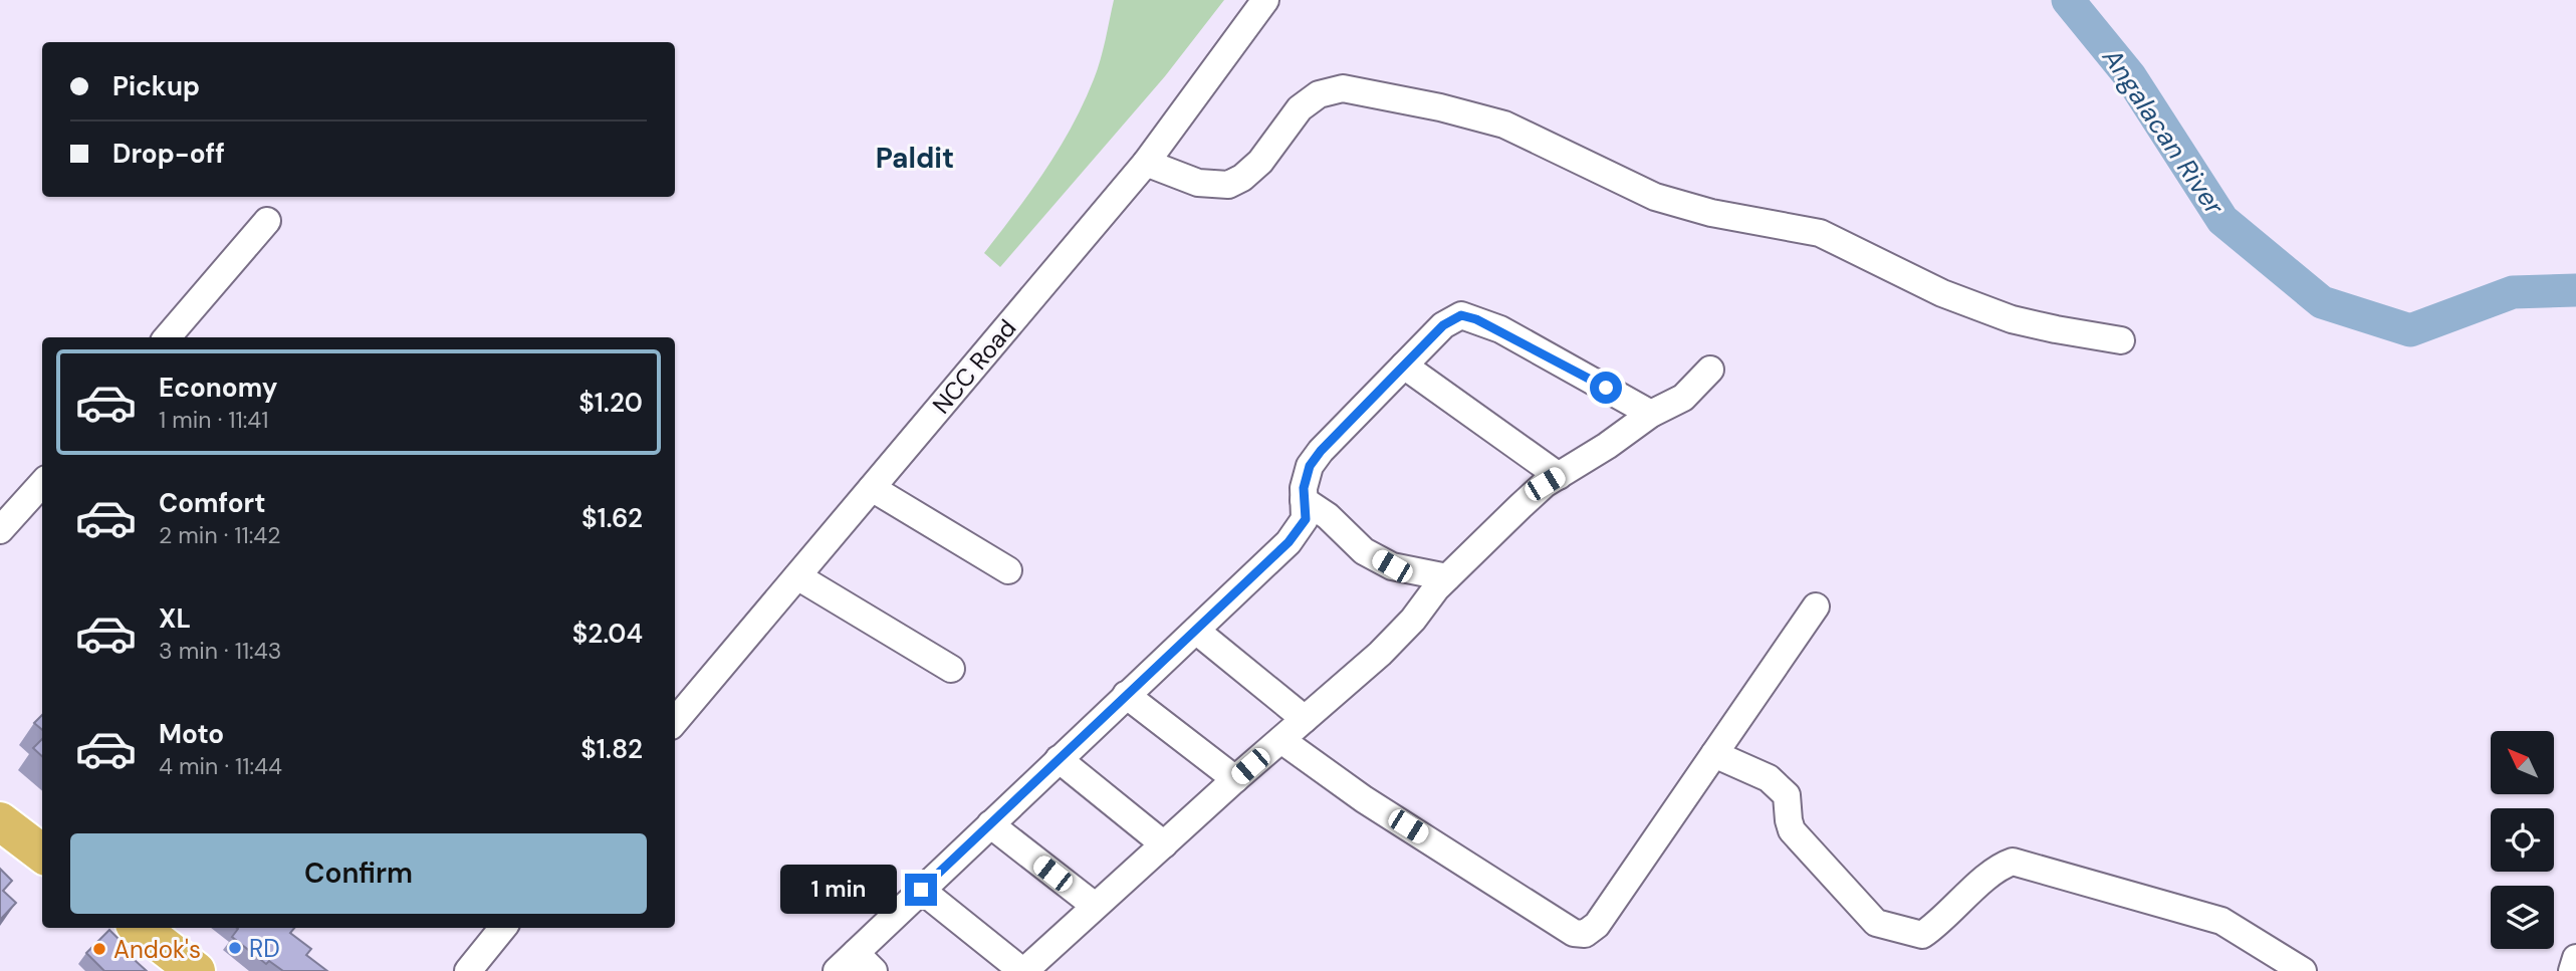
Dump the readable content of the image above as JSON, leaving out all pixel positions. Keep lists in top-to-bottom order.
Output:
{
  "streets": {
    "street": ["NCC Road"]
  },
  "districts": ["Paldit"],
  "water": ["Angalacan River"],
  "places": ["RD", "Andok's"],
  "north": "top left",
  "page": {
    "banner": ["Pickup", "Drop-off"],
    "list": [
      {
        "name": "Economy",
        "note": "1 min · 11:41",
        "value": "$1.20"
      },
      {
        "name": "Comfort",
        "note": "2 min · 11:42",
        "value": "$1.62"
      },
      {
        "name": "XL",
        "note": "3 min · 11:43",
        "value": "$2.04"
      },
      {
        "name": "Moto",
        "note": "4 min · 11:44",
        "value": "$1.82"
      }
    ],
    "buttons": "Confirm",
    "bubble": "1 min"
  }
}
